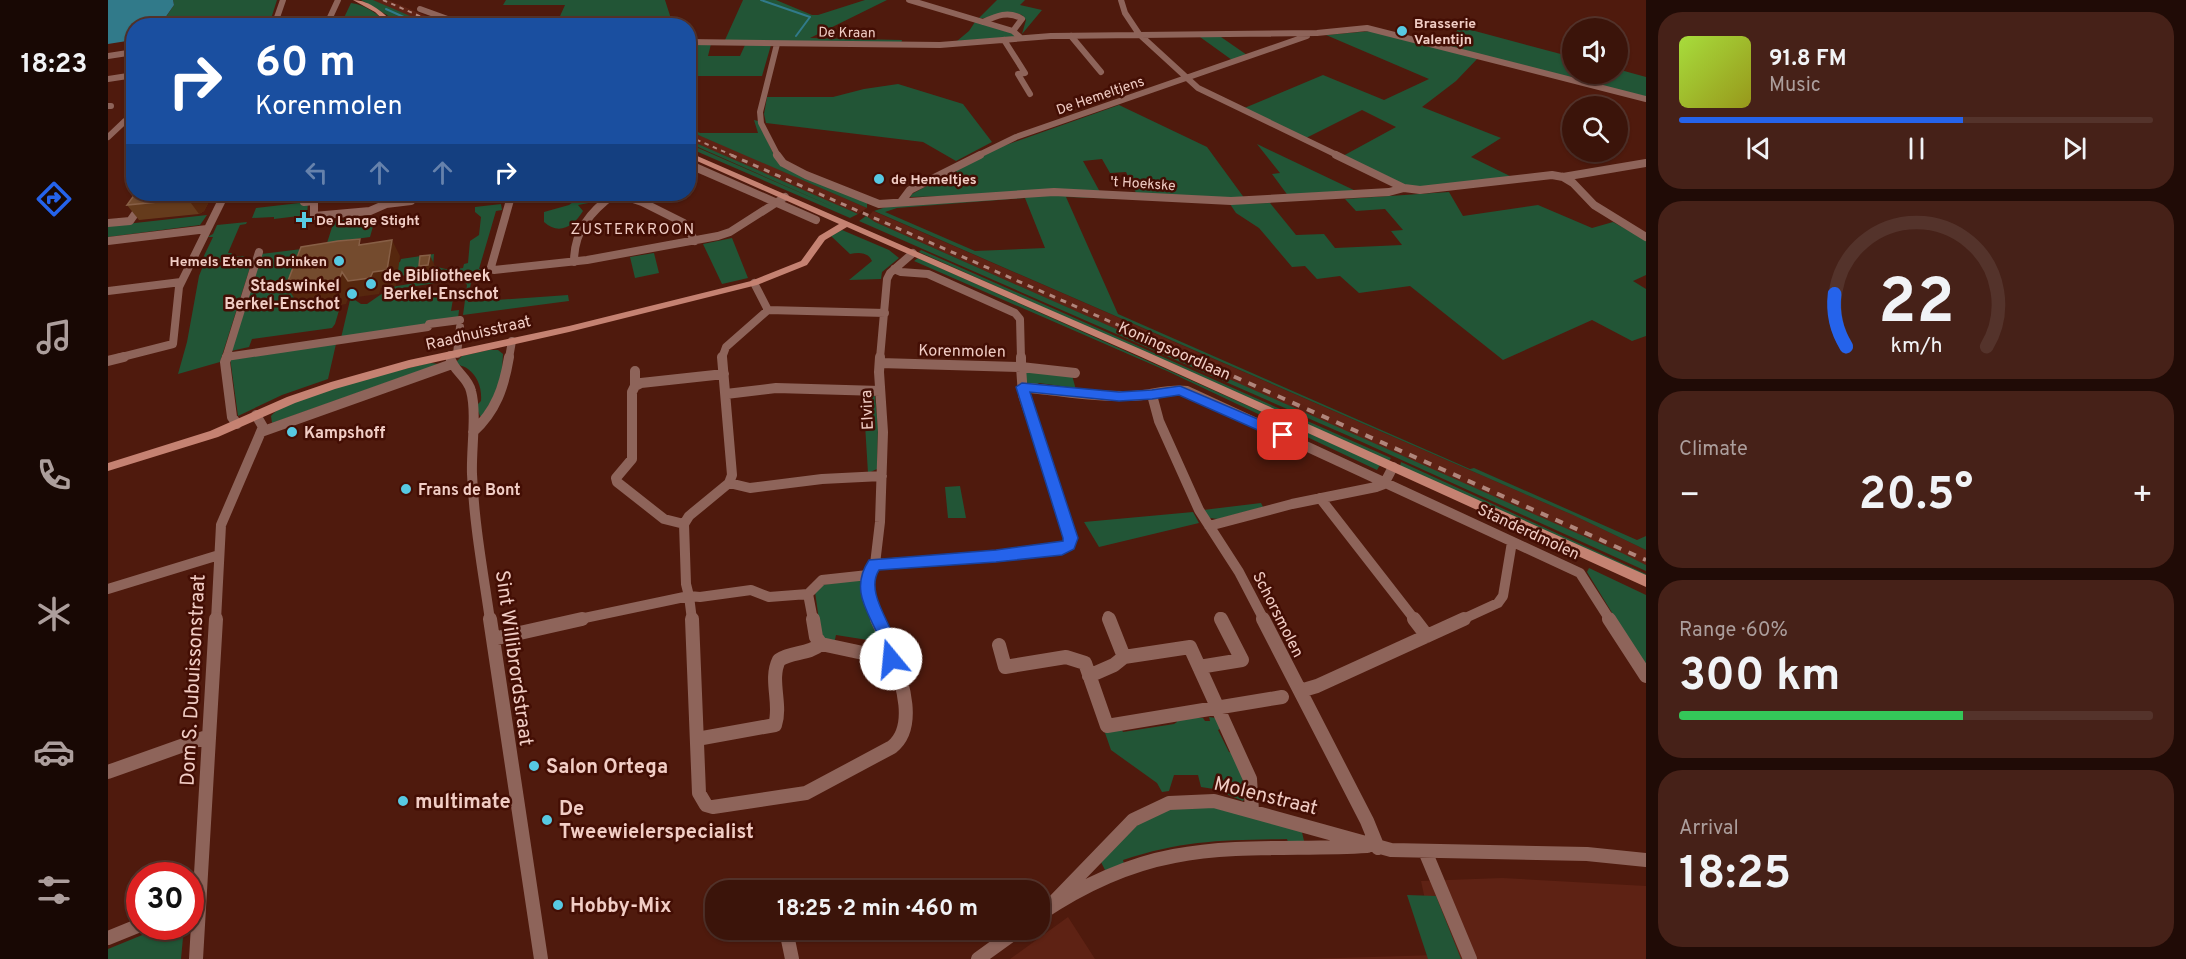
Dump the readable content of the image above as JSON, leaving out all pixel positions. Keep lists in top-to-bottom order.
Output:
{
  "streets": {
    "street": [
      "De Kraan",
      "De Hemeltjens",
      "'t Hoekske",
      "Raadhuisstraat",
      "Korenmolen",
      "Koningsoordlaan",
      "Elvira",
      "Standerdmolen",
      "Schorsmolen",
      "Sint Willibrordstraat",
      "Dom S. Dubuissonstraat",
      "Molenstraat"
    ]
  },
  "crossings": [
    ["De Kraan", "De Hemeltjens"],
    ["De Kraan", "'t Hoekske"],
    ["De Hemeltjens", "'t Hoekske"],
    ["Raadhuisstraat", "Koningsoordlaan"],
    ["Raadhuisstraat", "Sint Willibrordstraat"],
    ["Raadhuisstraat", "Dom S. Dubuissonstraat"],
    ["Korenmolen", "Elvira"],
    ["Korenmolen", "Standerdmolen"],
    ["Standerdmolen", "Schorsmolen"],
    ["Schorsmolen", "Molenstraat"]
  ],
  "districts": ["ZUSTERKROON"],
  "places": {
    "other": [
      "Brasserie Valentijn",
      "de Hemeltjes",
      "Hemels Eten en Drinken",
      "de Bibliotheek Berkel-Enschot",
      "Stadswinkel Berkel-Enschot",
      "Kampshoff",
      "Frans de Bont",
      "Salon Ortega",
      "multimate",
      "De Tweewielerspecialist",
      "Hobby-Mix"
    ],
    "health": ["De Lange Stight"]
  },
  "page": {
    "tabs": "18:23",
    "turn": ["60 m", "Korenmolen"],
    "song": ["91.8 FM", "Music"],
    "tile": [
      "Climate",
      ["Range · 60%", "300 km"],
      ["Arrival", "18:25"]
    ],
    "heat": ["−", "20.5°", "+"],
    "limit": "30",
    "trip": "18:25 · 2 min · 460 m",
    "gauge": ["22", "km/h"]
  }
}
